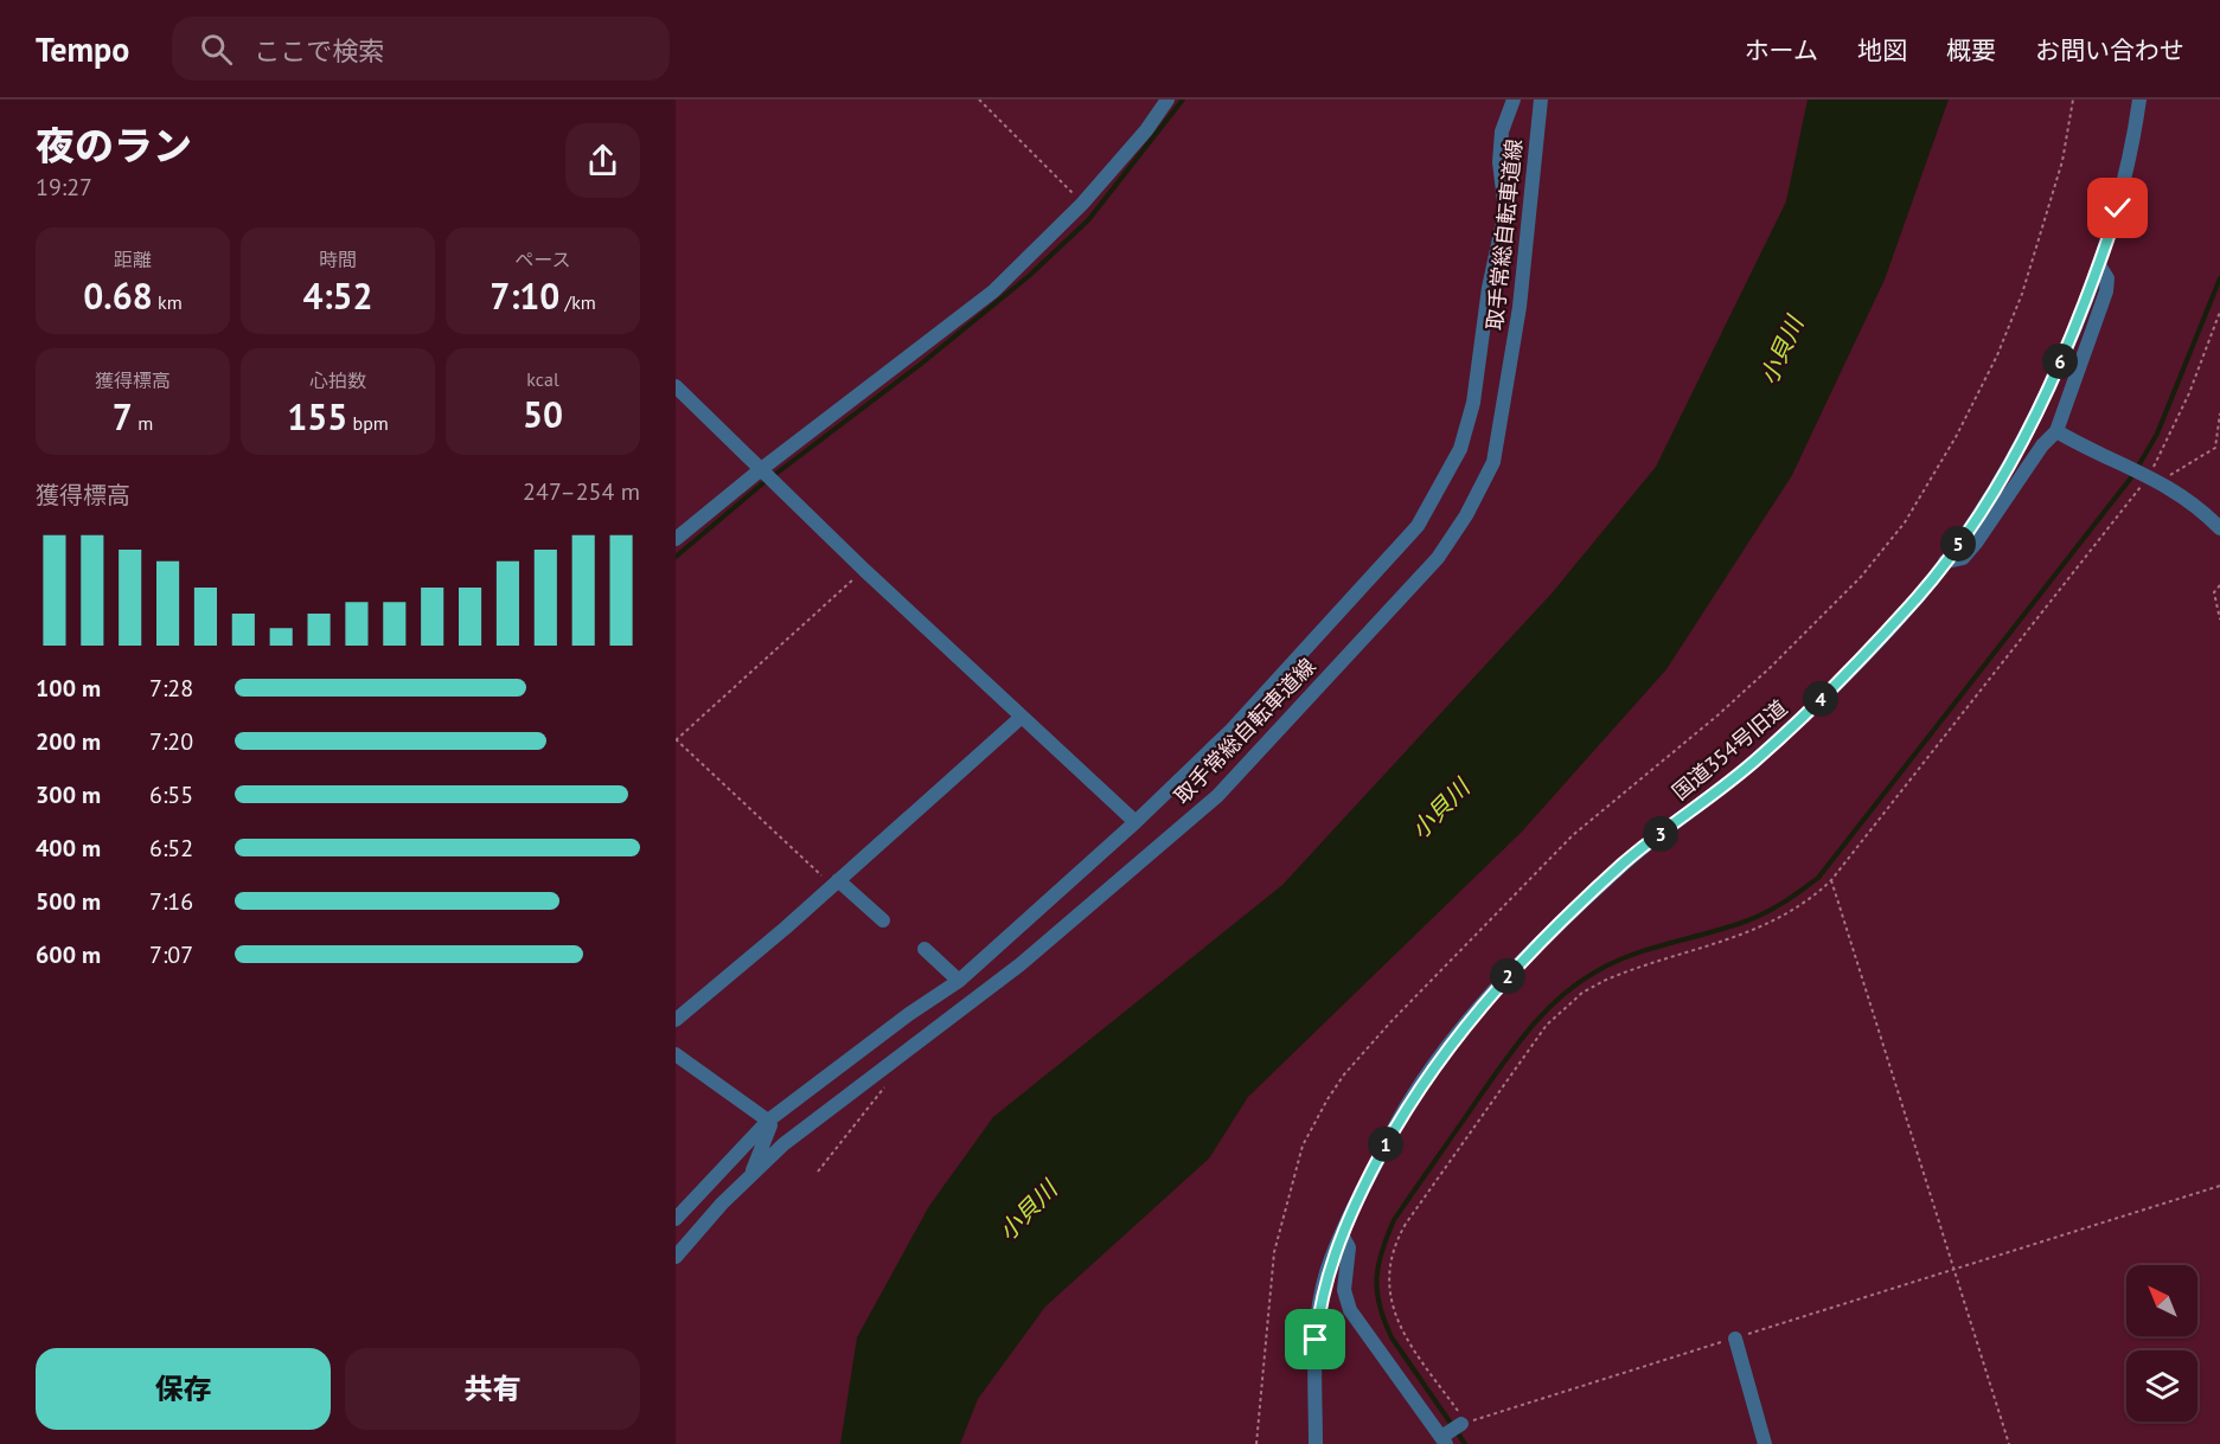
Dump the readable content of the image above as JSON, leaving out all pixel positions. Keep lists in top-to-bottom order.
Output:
{
  "streets": {
    "street": ["取手常総自転車道線", "国道354号旧道"]
  },
  "water": ["小貝川"],
  "north": "top left",
  "page": {
    "header": "Tempo",
    "search": "ここで検索",
    "nav": [
      "ホーム",
      "地図",
      "概要",
      "お問い合わせ"
    ],
    "heading": ["夜のラン", "19:27"],
    "stats": [
      ["距離", "0.68 km"],
      ["時間", "4:52"],
      ["ペース", "7:10 /km"],
      ["獲得標高", "7 m"],
      ["心拍数", "155 bpm"],
      ["kcal", "50"]
    ],
    "pins": [
      "6",
      "5",
      "4",
      "3",
      "2",
      "1"
    ],
    "chart": ["獲得標高", "247–254 m"],
    "list": [
      {
        "name": "100 m",
        "note": "7:28"
      },
      {
        "name": "200 m",
        "note": "7:20"
      },
      {
        "name": "300 m",
        "note": "6:55"
      },
      {
        "name": "400 m",
        "note": "6:52"
      },
      {
        "name": "500 m",
        "note": "7:16"
      },
      {
        "name": "600 m",
        "note": "7:07"
      }
    ],
    "buttons": ["保存", "共有"]
  }
}
